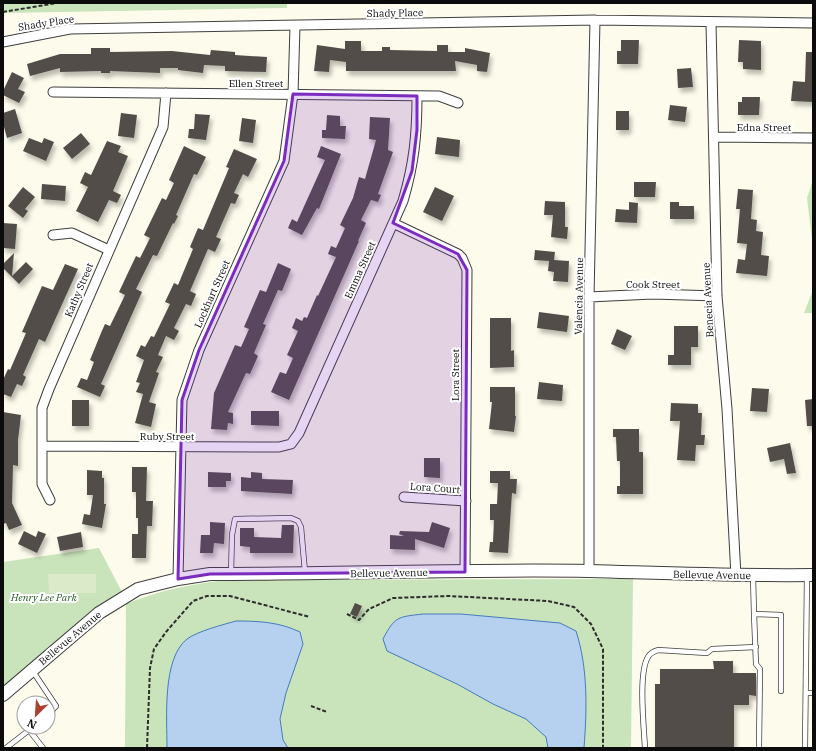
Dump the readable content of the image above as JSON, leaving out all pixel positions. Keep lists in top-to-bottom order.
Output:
{
  "streets": {
    "street": [
      "Shady Place",
      "Ellen Street",
      "Edna Street",
      "Emma Street",
      "Cook Street",
      "Kathy Street",
      "Lockhart Street",
      "Valencia Avenue",
      "Benecia Avenue",
      "Lora Street",
      "Ruby Street",
      "Lora Court",
      "Bellevue Avenue"
    ]
  },
  "crossings": [
    ["Shady Place", "Lockhart Street"],
    ["Shady Place", "Valencia Avenue"],
    ["Shady Place", "Benecia Avenue"],
    ["Ellen Street", "Emma Street"],
    ["Ellen Street", "Kathy Street"],
    ["Ellen Street", "Lockhart Street"],
    ["Edna Street", "Benecia Avenue"],
    ["Emma Street", "Lora Street"],
    ["Emma Street", "Ruby Street"],
    ["Cook Street", "Valencia Avenue"],
    ["Cook Street", "Benecia Avenue"],
    ["Kathy Street", "Ruby Street"],
    ["Lockhart Street", "Ruby Street"],
    ["Lockhart Street", "Bellevue Avenue"],
    ["Valencia Avenue", "Bellevue Avenue"],
    ["Benecia Avenue", "Bellevue Avenue"],
    ["Lora Street", "Lora Court"],
    ["Lora Street", "Bellevue Avenue"]
  ],
  "parks": ["Henry Lee Park"],
  "north": "bottom left"
}
